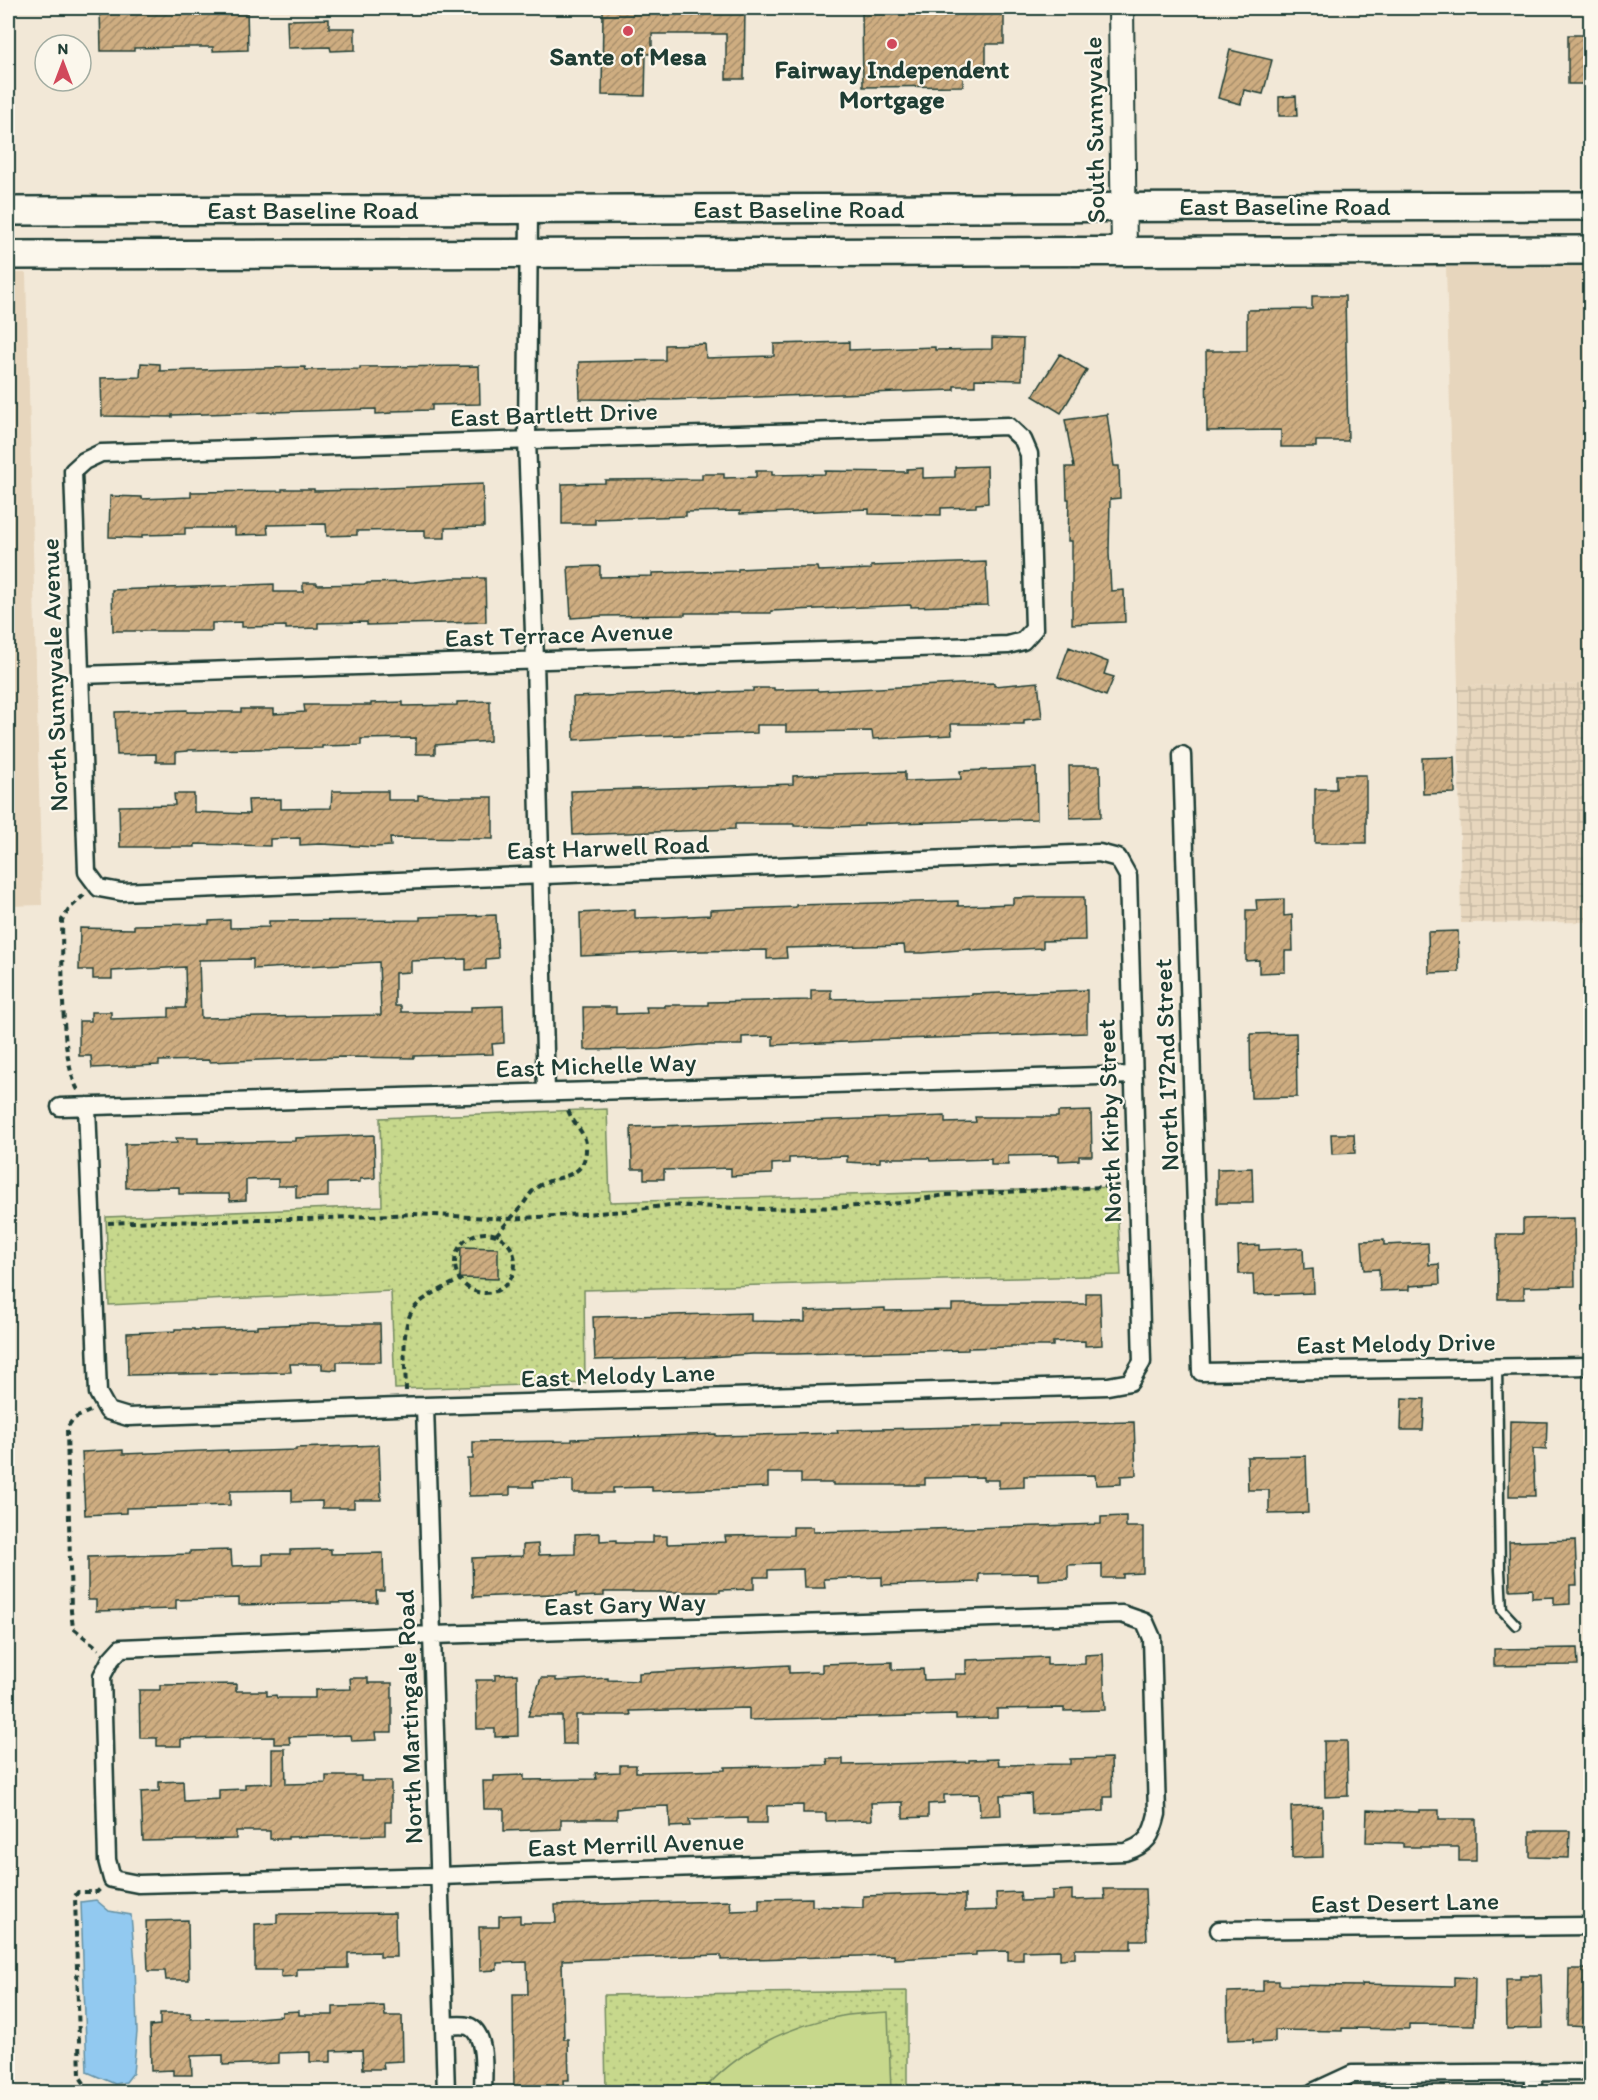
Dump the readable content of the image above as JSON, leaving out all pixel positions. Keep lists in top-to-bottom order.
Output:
{
  "streets": {
    "main road": ["East Baseline Road"],
    "street": [
      "South Sunnyvale",
      "East Bartlett Drive",
      "East Terrace Avenue",
      "North Sunnyvale Avenue",
      "East Harwell Road",
      "East Michelle Way",
      "North 172nd Street",
      "North Kirby Street",
      "East Melody Drive",
      "East Melody Lane",
      "East Gary Way",
      "North Martingale Road",
      "East Merrill Avenue",
      "East Desert Lane"
    ]
  },
  "crossings": [
    ["South Sunnyvale", "East Baseline Road"],
    ["East Bartlett Drive", "East Terrace Avenue"],
    ["East Bartlett Drive", "North Sunnyvale Avenue"],
    ["East Terrace Avenue", "North Sunnyvale Avenue"],
    ["North Sunnyvale Avenue", "East Harwell Road"],
    ["East Harwell Road", "North Kirby Street"],
    ["East Michelle Way", "North Kirby Street"],
    ["North 172nd Street", "East Melody Drive"],
    ["North Kirby Street", "East Melody Lane"],
    ["East Melody Lane", "North Martingale Road"],
    ["East Gary Way", "North Martingale Road"],
    ["East Gary Way", "East Merrill Avenue"],
    ["North Martingale Road", "East Merrill Avenue"]
  ],
  "places": ["Sante of Mesa", "Fairway Independent Mortgage"],
  "north": "top"
}
